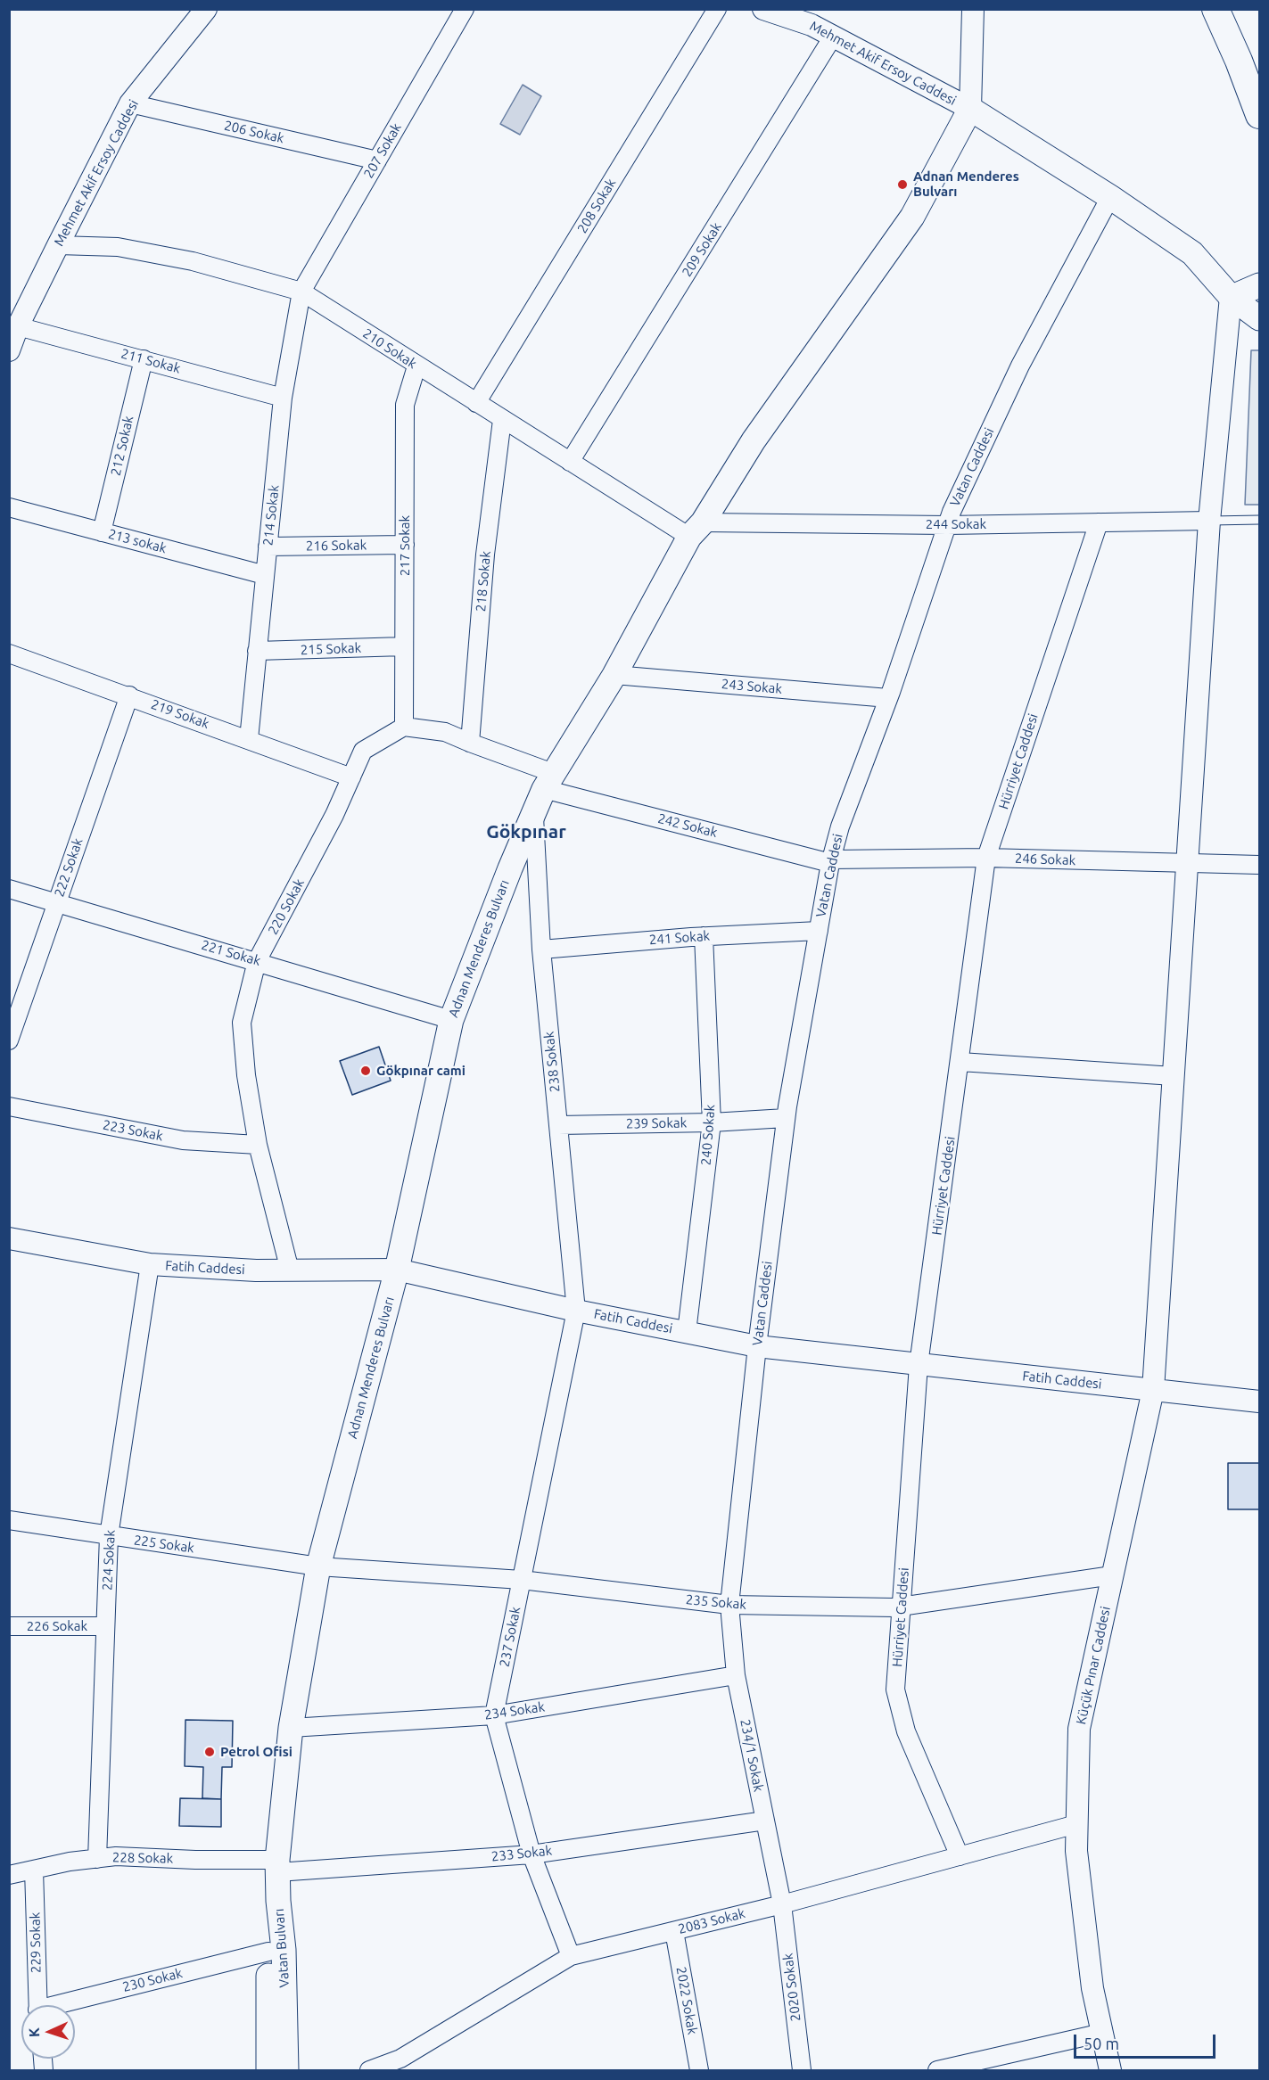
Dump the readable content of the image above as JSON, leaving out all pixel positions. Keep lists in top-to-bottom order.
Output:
{
  "streets": {
    "main road": ["Adnan Menderes Bulvarı", "Vatan Bulvarı"],
    "street": [
      "Mehmet Akif Ersoy Caddesi",
      "206 Sokak",
      "207 Sokak",
      "208 Sokak",
      "209 Sokak",
      "210 Sokak",
      "211 Sokak",
      "212 Sokak",
      "Vatan Caddesi",
      "214 Sokak",
      "244 Sokak",
      "213 sokak",
      "216 Sokak",
      "217 Sokak",
      "218 Sokak",
      "215 Sokak",
      "243 Sokak",
      "219 Sokak",
      "Hürriyet Caddesi",
      "242 Sokak",
      "246 Sokak",
      "222 Sokak",
      "220 Sokak",
      "241 Sokak",
      "221 Sokak",
      "238 Sokak",
      "239 Sokak",
      "223 Sokak",
      "240 Sokak",
      "Fatih Caddesi",
      "225 Sokak",
      "224 Sokak",
      "235 Sokak",
      "226 Sokak",
      "237 Sokak",
      "Küçük Pınar Caddesi",
      "234 Sokak",
      "234/1 Sokak",
      "233 Sokak",
      "228 Sokak",
      "2083 Sokak",
      "229 Sokak",
      "230 Sokak",
      "2020 Sokak",
      "2022 Sokak"
    ]
  },
  "crossings": [
    ["Mehmet Akif Ersoy Caddesi", "206 Sokak"],
    ["Mehmet Akif Ersoy Caddesi", "209 Sokak"],
    ["Mehmet Akif Ersoy Caddesi", "210 Sokak"],
    ["Mehmet Akif Ersoy Caddesi", "211 Sokak"],
    ["Mehmet Akif Ersoy Caddesi", "Adnan Menderes Bulvarı"],
    ["206 Sokak", "207 Sokak"],
    ["207 Sokak", "210 Sokak"],
    ["207 Sokak", "214 Sokak"],
    ["208 Sokak", "210 Sokak"],
    ["209 Sokak", "210 Sokak"],
    ["210 Sokak", "214 Sokak"],
    ["210 Sokak", "244 Sokak"],
    ["210 Sokak", "217 Sokak"],
    ["210 Sokak", "218 Sokak"],
    ["210 Sokak", "Adnan Menderes Bulvarı"],
    ["211 Sokak", "212 Sokak"],
    ["211 Sokak", "214 Sokak"],
    ["212 Sokak", "213 sokak"],
    ["Vatan Caddesi", "244 Sokak"],
    ["Vatan Caddesi", "243 Sokak"],
    ["Vatan Caddesi", "242 Sokak"],
    ["Vatan Caddesi", "246 Sokak"],
    ["Vatan Caddesi", "241 Sokak"],
    ["Vatan Caddesi", "239 Sokak"],
    ["Vatan Caddesi", "Fatih Caddesi"],
    ["Vatan Caddesi", "235 Sokak"],
    ["Vatan Caddesi", "234/1 Sokak"],
    ["214 Sokak", "213 sokak"],
    ["214 Sokak", "216 Sokak"],
    ["214 Sokak", "215 Sokak"],
    ["214 Sokak", "219 Sokak"],
    ["244 Sokak", "Hürriyet Caddesi"],
    ["244 Sokak", "Adnan Menderes Bulvarı"],
    ["244 Sokak", "Küçük Pınar Caddesi"],
    ["216 Sokak", "217 Sokak"],
    ["217 Sokak", "215 Sokak"],
    ["217 Sokak", "220 Sokak"],
    ["243 Sokak", "Adnan Menderes Bulvarı"],
    ["219 Sokak", "222 Sokak"],
    ["219 Sokak", "220 Sokak"],
    ["Hürriyet Caddesi", "246 Sokak"],
    ["Hürriyet Caddesi", "Fatih Caddesi"],
    ["Hürriyet Caddesi", "235 Sokak"],
    ["Hürriyet Caddesi", "2083 Sokak"],
    ["242 Sokak", "246 Sokak"],
    ["242 Sokak", "Adnan Menderes Bulvarı"],
    ["246 Sokak", "Küçük Pınar Caddesi"],
    ["222 Sokak", "221 Sokak"],
    ["220 Sokak", "221 Sokak"],
    ["220 Sokak", "223 Sokak"],
    ["220 Sokak", "Fatih Caddesi"],
    ["241 Sokak", "238 Sokak"],
    ["241 Sokak", "240 Sokak"],
    ["Adnan Menderes Bulvarı", "221 Sokak"],
    ["Adnan Menderes Bulvarı", "238 Sokak"],
    ["Adnan Menderes Bulvarı", "Fatih Caddesi"],
    ["Adnan Menderes Bulvarı", "225 Sokak"],
    ["Adnan Menderes Bulvarı", "235 Sokak"],
    ["Adnan Menderes Bulvarı", "234 Sokak"],
    ["Adnan Menderes Bulvarı", "233 Sokak"],
    ["Adnan Menderes Bulvarı", "228 Sokak"],
    ["Adnan Menderes Bulvarı", "Vatan Bulvarı"],
    ["238 Sokak", "239 Sokak"],
    ["238 Sokak", "Fatih Caddesi"],
    ["238 Sokak", "237 Sokak"],
    ["239 Sokak", "240 Sokak"],
    ["240 Sokak", "Fatih Caddesi"],
    ["Fatih Caddesi", "224 Sokak"],
    ["Fatih Caddesi", "237 Sokak"],
    ["Fatih Caddesi", "Küçük Pınar Caddesi"],
    ["225 Sokak", "224 Sokak"],
    ["225 Sokak", "235 Sokak"],
    ["224 Sokak", "226 Sokak"],
    ["224 Sokak", "228 Sokak"],
    ["235 Sokak", "237 Sokak"],
    ["235 Sokak", "Küçük Pınar Caddesi"],
    ["235 Sokak", "234/1 Sokak"],
    ["237 Sokak", "234 Sokak"],
    ["237 Sokak", "233 Sokak"],
    ["237 Sokak", "2083 Sokak"],
    ["Küçük Pınar Caddesi", "2083 Sokak"],
    ["234 Sokak", "234/1 Sokak"],
    ["234/1 Sokak", "233 Sokak"],
    ["234/1 Sokak", "2083 Sokak"],
    ["234/1 Sokak", "2020 Sokak"],
    ["233 Sokak", "228 Sokak"],
    ["228 Sokak", "229 Sokak"],
    ["2083 Sokak", "2020 Sokak"],
    ["2083 Sokak", "2022 Sokak"],
    ["Vatan Bulvarı", "230 Sokak"]
  ],
  "districts": ["Gökpınar"],
  "places": ["Adnan Menderes Bulvarı", "Gökpınar cami", "Petrol Ofisi"],
  "scale_bar": "50 m",
  "north": "left"
}
